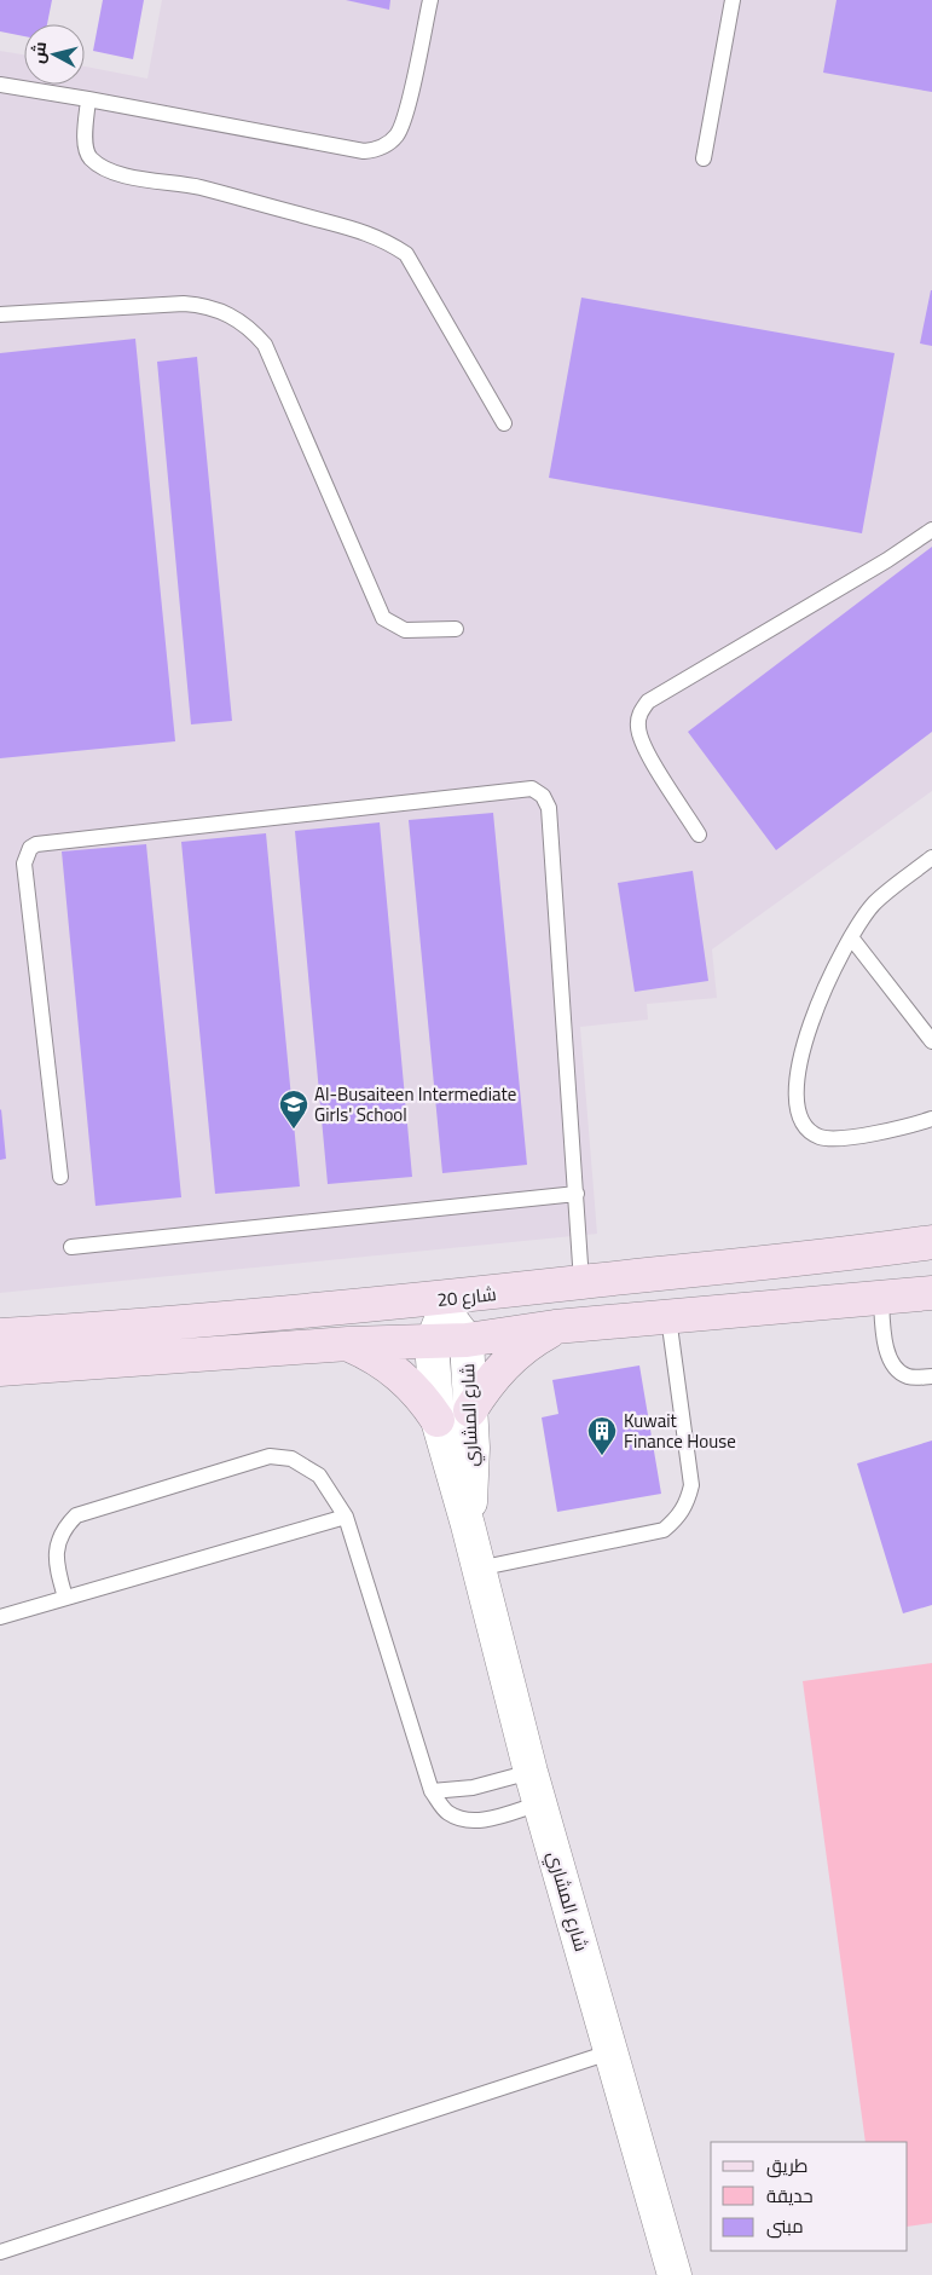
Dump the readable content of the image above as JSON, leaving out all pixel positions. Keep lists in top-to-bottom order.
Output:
{
  "streets": {
    "main road": ["شارع 20"],
    "street": ["شارع المشاري"]
  },
  "crossings": [
    ["شارع 20", "شارع المشاري"]
  ],
  "places": {
    "school or university": ["Al-Busaiteen Intermediate Girls' School"],
    "building": ["Kuwait Finance House"]
  },
  "legend": ["طريق", "حديقة", "مبنى"],
  "north": "left"
}
